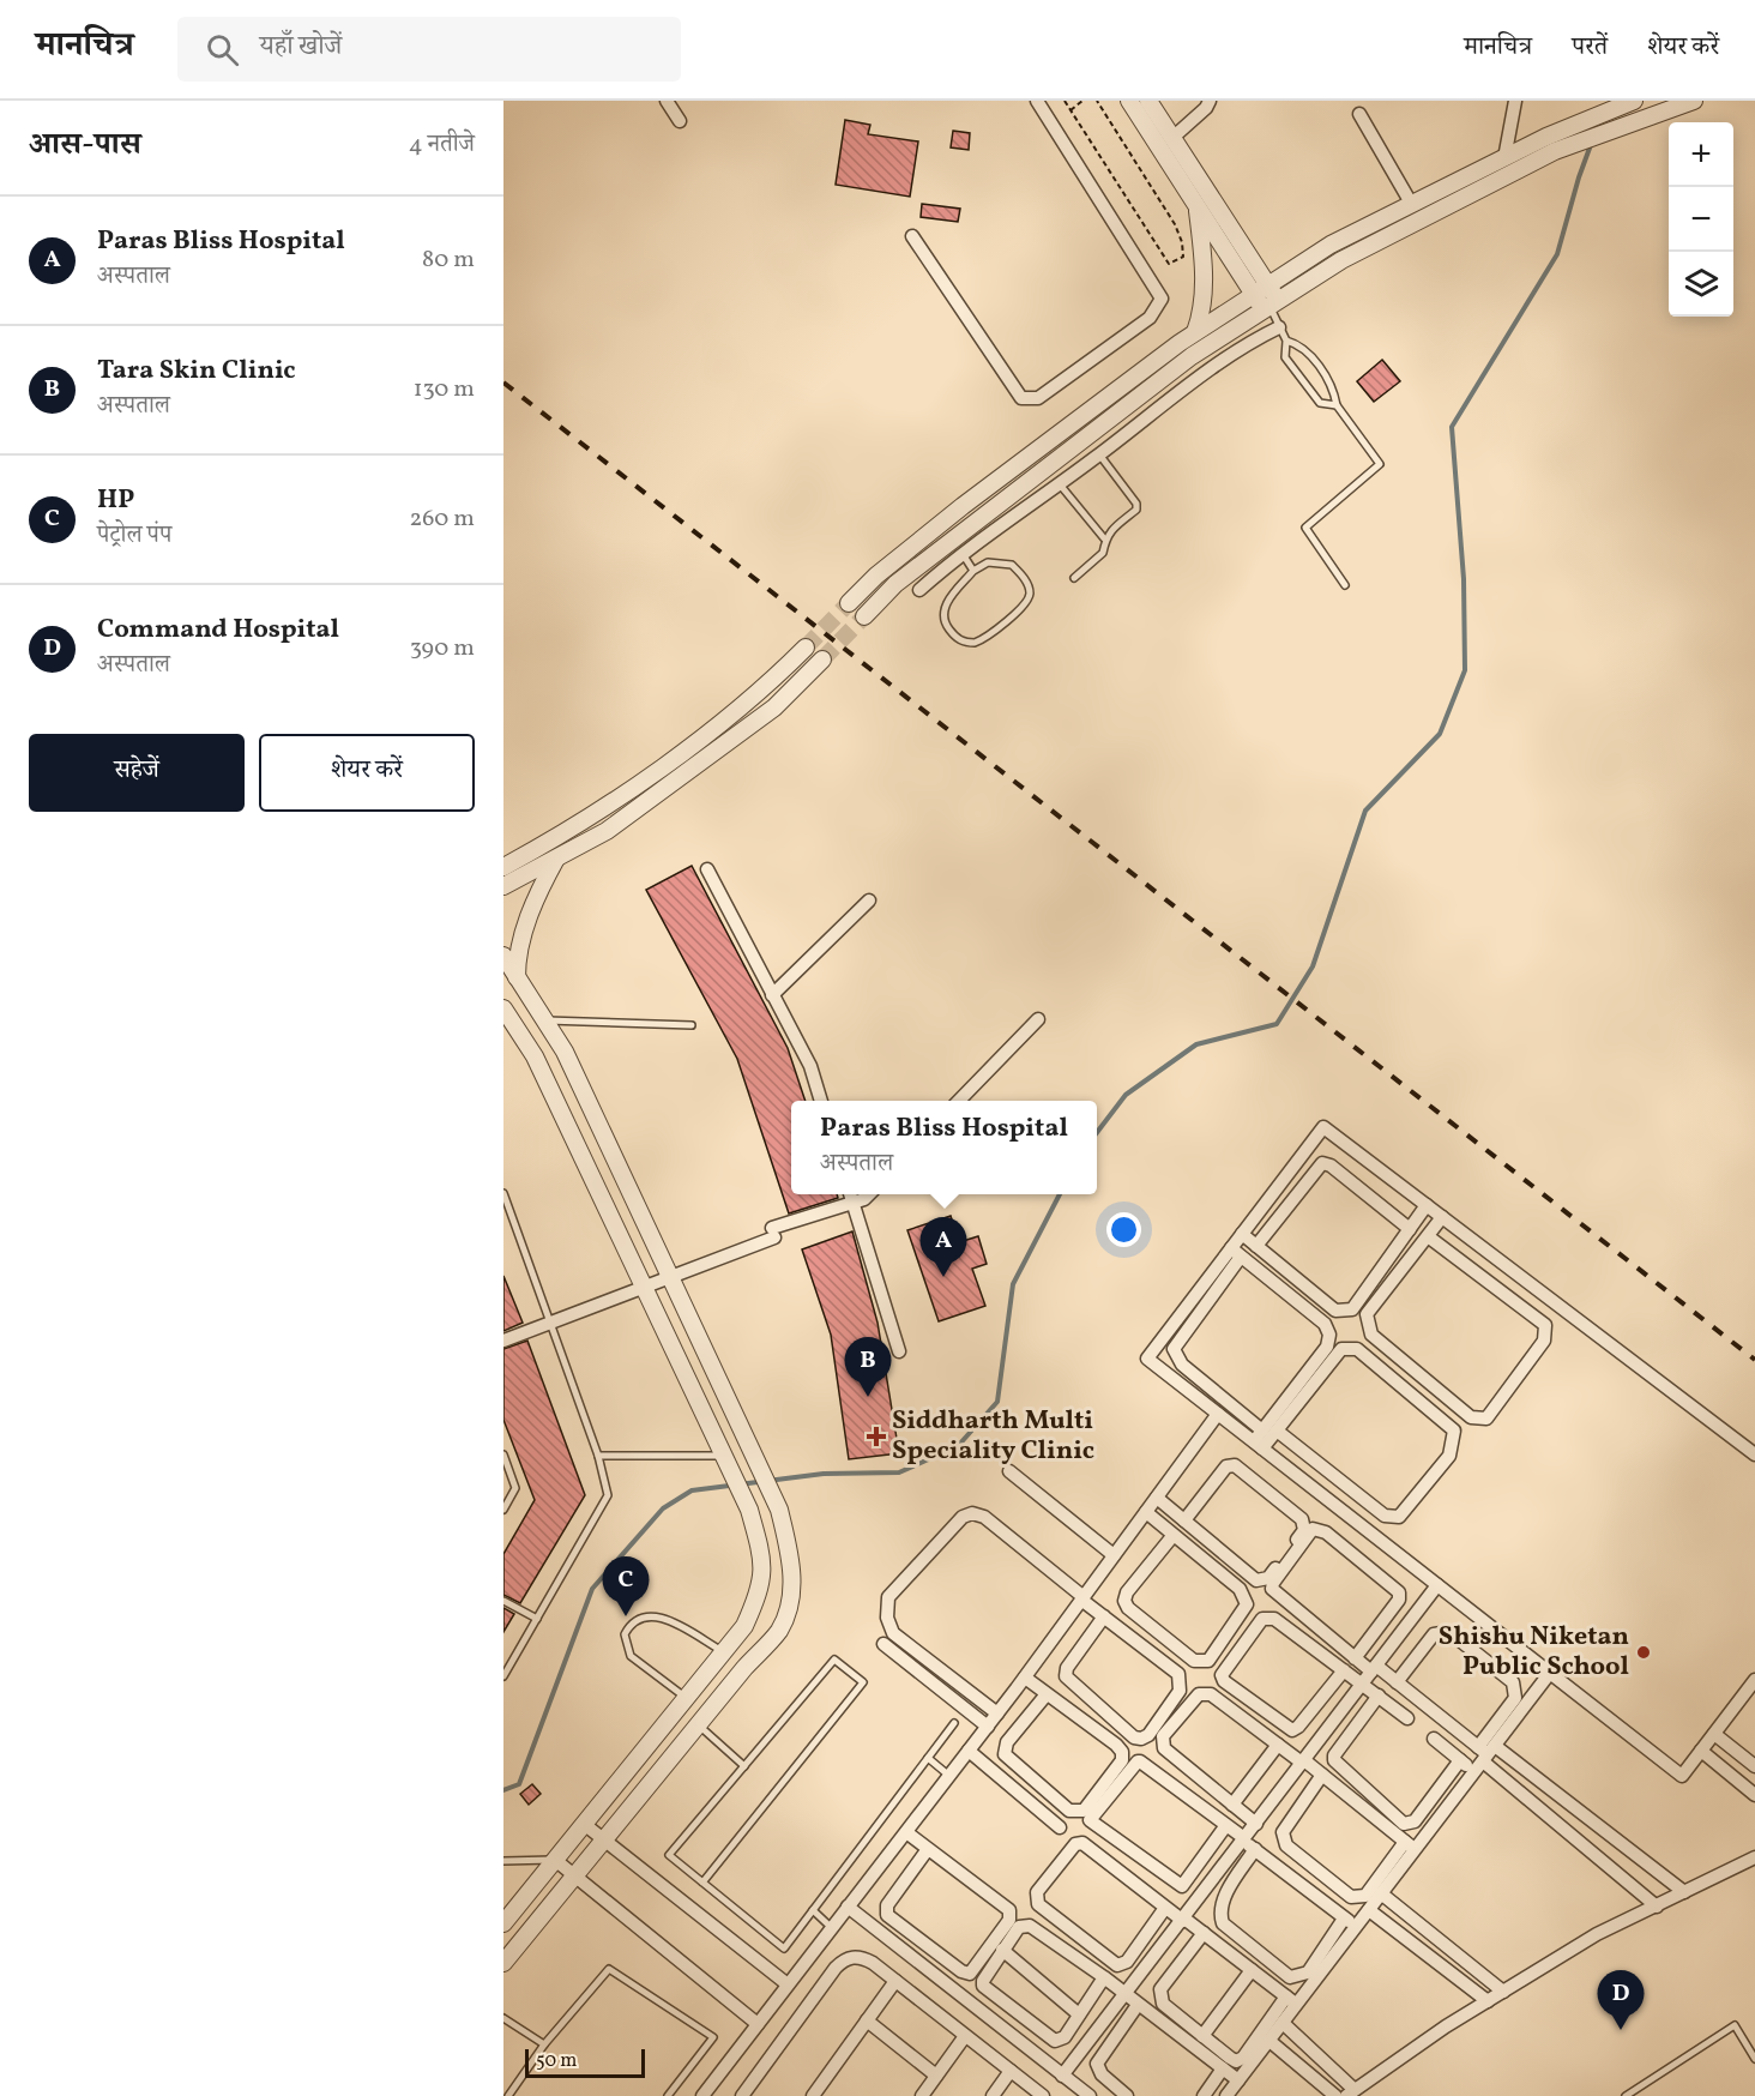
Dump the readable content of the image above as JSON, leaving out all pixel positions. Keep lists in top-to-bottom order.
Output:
{
  "places": {
    "health": ["Siddharth Multi Speciality Clinic"],
    "other": ["Shishu Niketan Public School"]
  },
  "scale_bar": "50 m",
  "page": {
    "header": "मानचित्र",
    "search": "यहाँ खोजें",
    "nav": ["मानचित्र", "परतें", "शेयर करें"],
    "heading": ["आस-पास", "4 नतीजे"],
    "map_buttons": ["+", "−"],
    "list": [
      {
        "mark": "A",
        "name": "Paras Bliss Hospital",
        "note": "अस्पताल",
        "value": "80 m"
      },
      {
        "mark": "B",
        "name": "Tara Skin Clinic",
        "note": "अस्पताल",
        "value": "130 m"
      },
      {
        "mark": "C",
        "name": "HP",
        "note": "पेट्रोल पंप",
        "value": "260 m"
      },
      {
        "mark": "D",
        "name": "Command Hospital",
        "note": "अस्पताल",
        "value": "390 m"
      }
    ],
    "buttons": ["सहेजें", "शेयर करें"],
    "popup": ["Paras Bliss Hospital", "अस्पताल"],
    "pins": [
      "A",
      "B",
      "C",
      "D"
    ],
    "scale": "50 m"
  }
}
